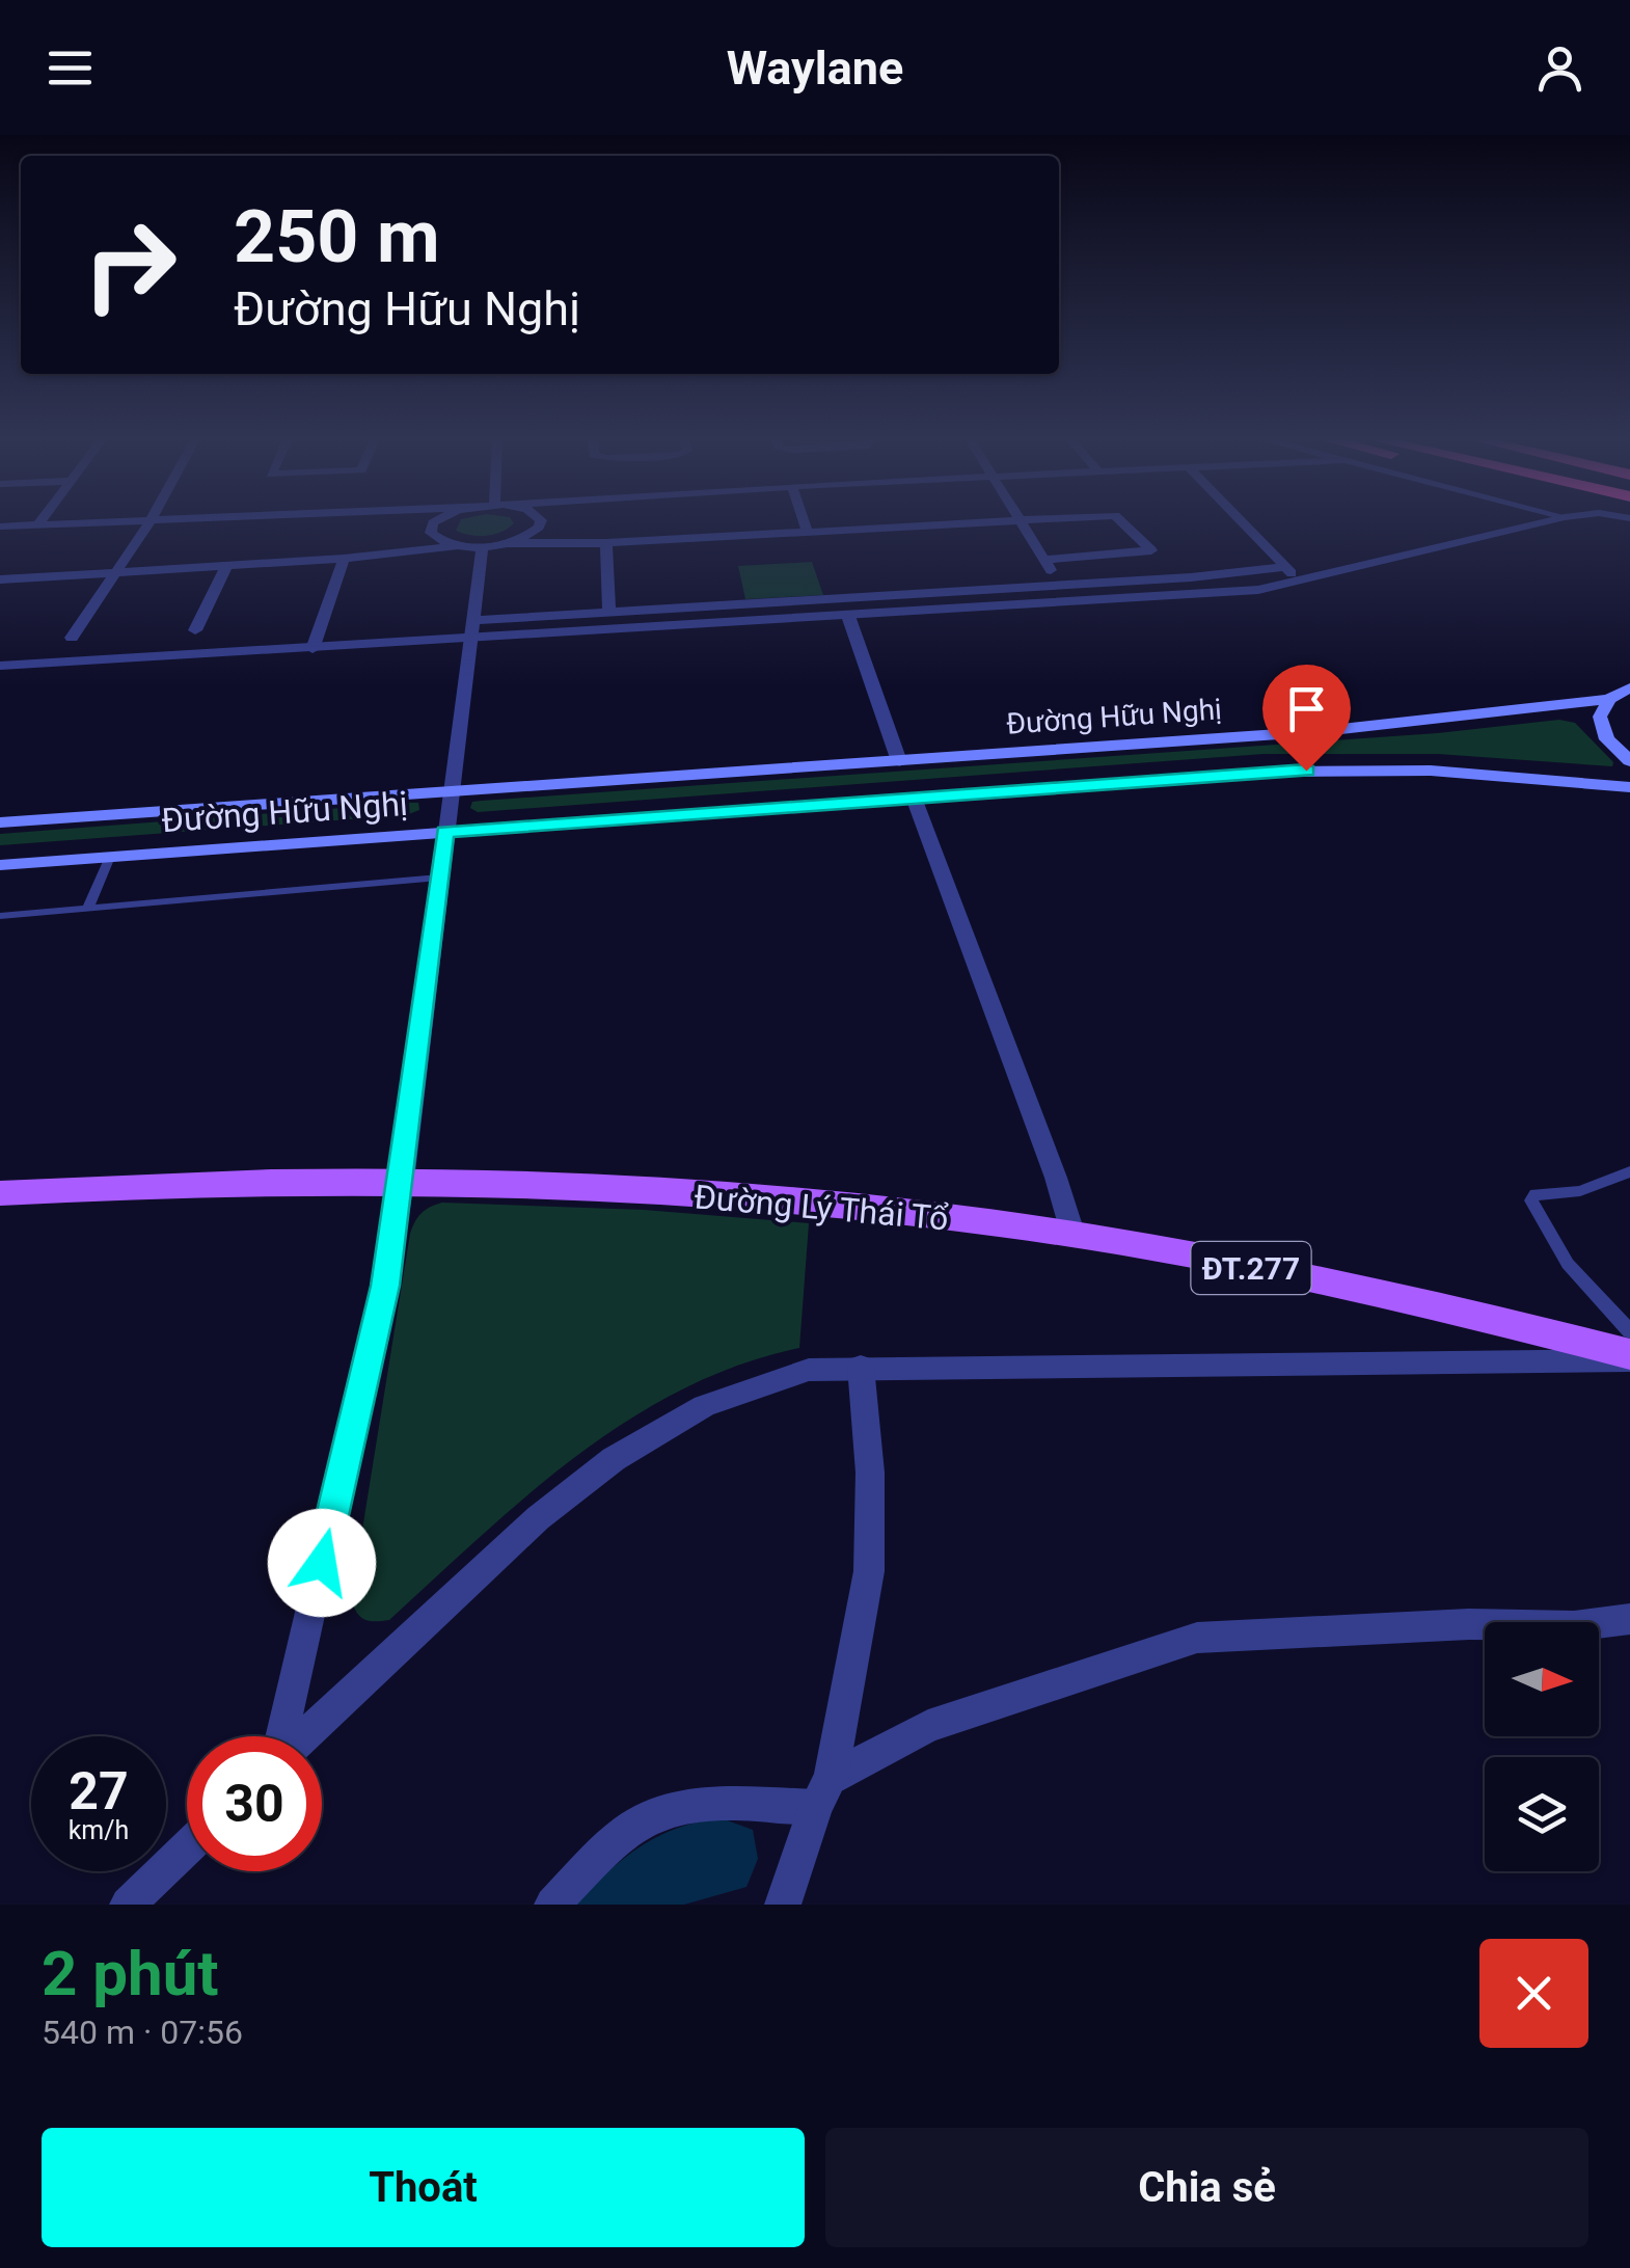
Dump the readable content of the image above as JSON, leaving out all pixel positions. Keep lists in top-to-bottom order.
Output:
{
  "streets": {
    "main road": ["Đường Hữu Nghị", "Đường Lý Thái Tổ", "ĐT.277"]
  },
  "north": "right",
  "page": {
    "header": "Waylane",
    "turn": ["250 m", "Đường Hữu Nghị"],
    "speed": "27 km/h",
    "limit": "30",
    "heading": ["2 phút", "540 m · 07:56"],
    "buttons": ["Thoát", "Chia sẻ"]
  }
}
